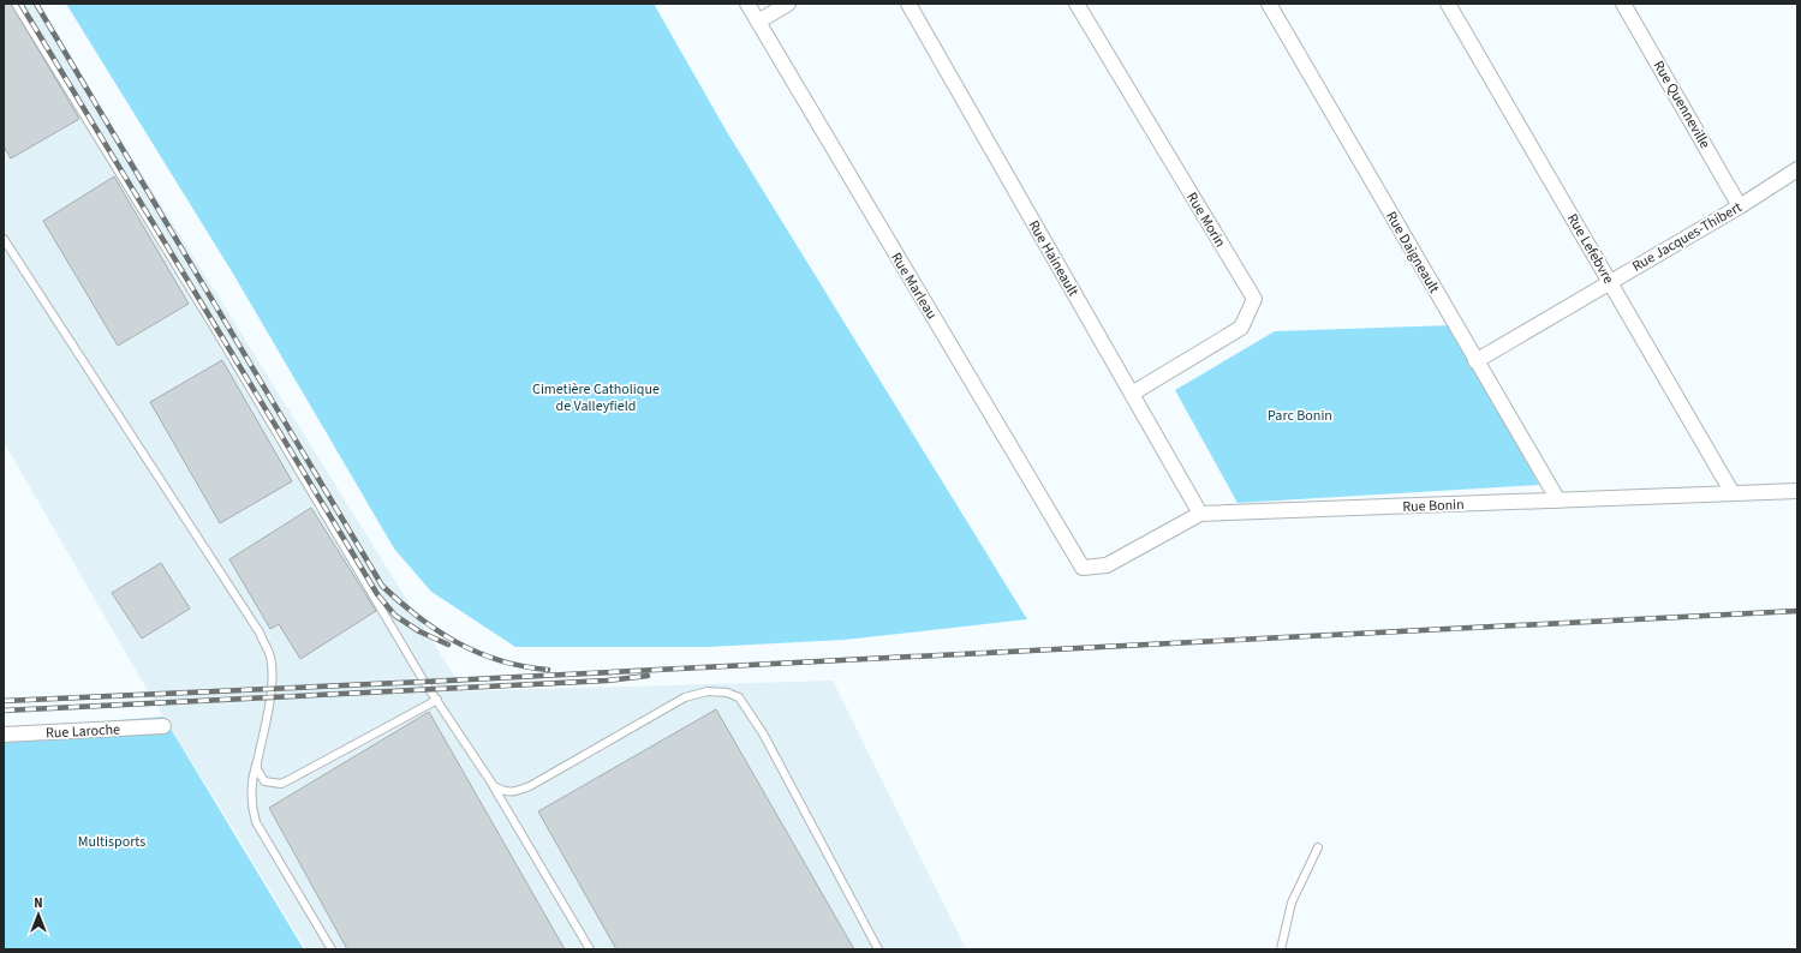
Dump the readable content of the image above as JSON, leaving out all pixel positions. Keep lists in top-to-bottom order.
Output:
{
  "streets": {
    "street": [
      "Rue Quenneville",
      "Rue Morin",
      "Rue Jacques-Thibert",
      "Rue Lefebvre",
      "Rue Daigneault",
      "Rue Haineault",
      "Rue Marleau",
      "Rue Bonin",
      "Rue Laroche"
    ]
  },
  "crossings": [
    ["Rue Quenneville", "Rue Jacques-Thibert"],
    ["Rue Morin", "Rue Haineault"],
    ["Rue Jacques-Thibert", "Rue Lefebvre"],
    ["Rue Jacques-Thibert", "Rue Daigneault"],
    ["Rue Lefebvre", "Rue Bonin"],
    ["Rue Daigneault", "Rue Bonin"],
    ["Rue Haineault", "Rue Bonin"],
    ["Rue Marleau", "Rue Bonin"]
  ],
  "parks": ["Cimetière Catholique de Valleyfield", "Parc Bonin", "Multisports"],
  "north": "top"
}
